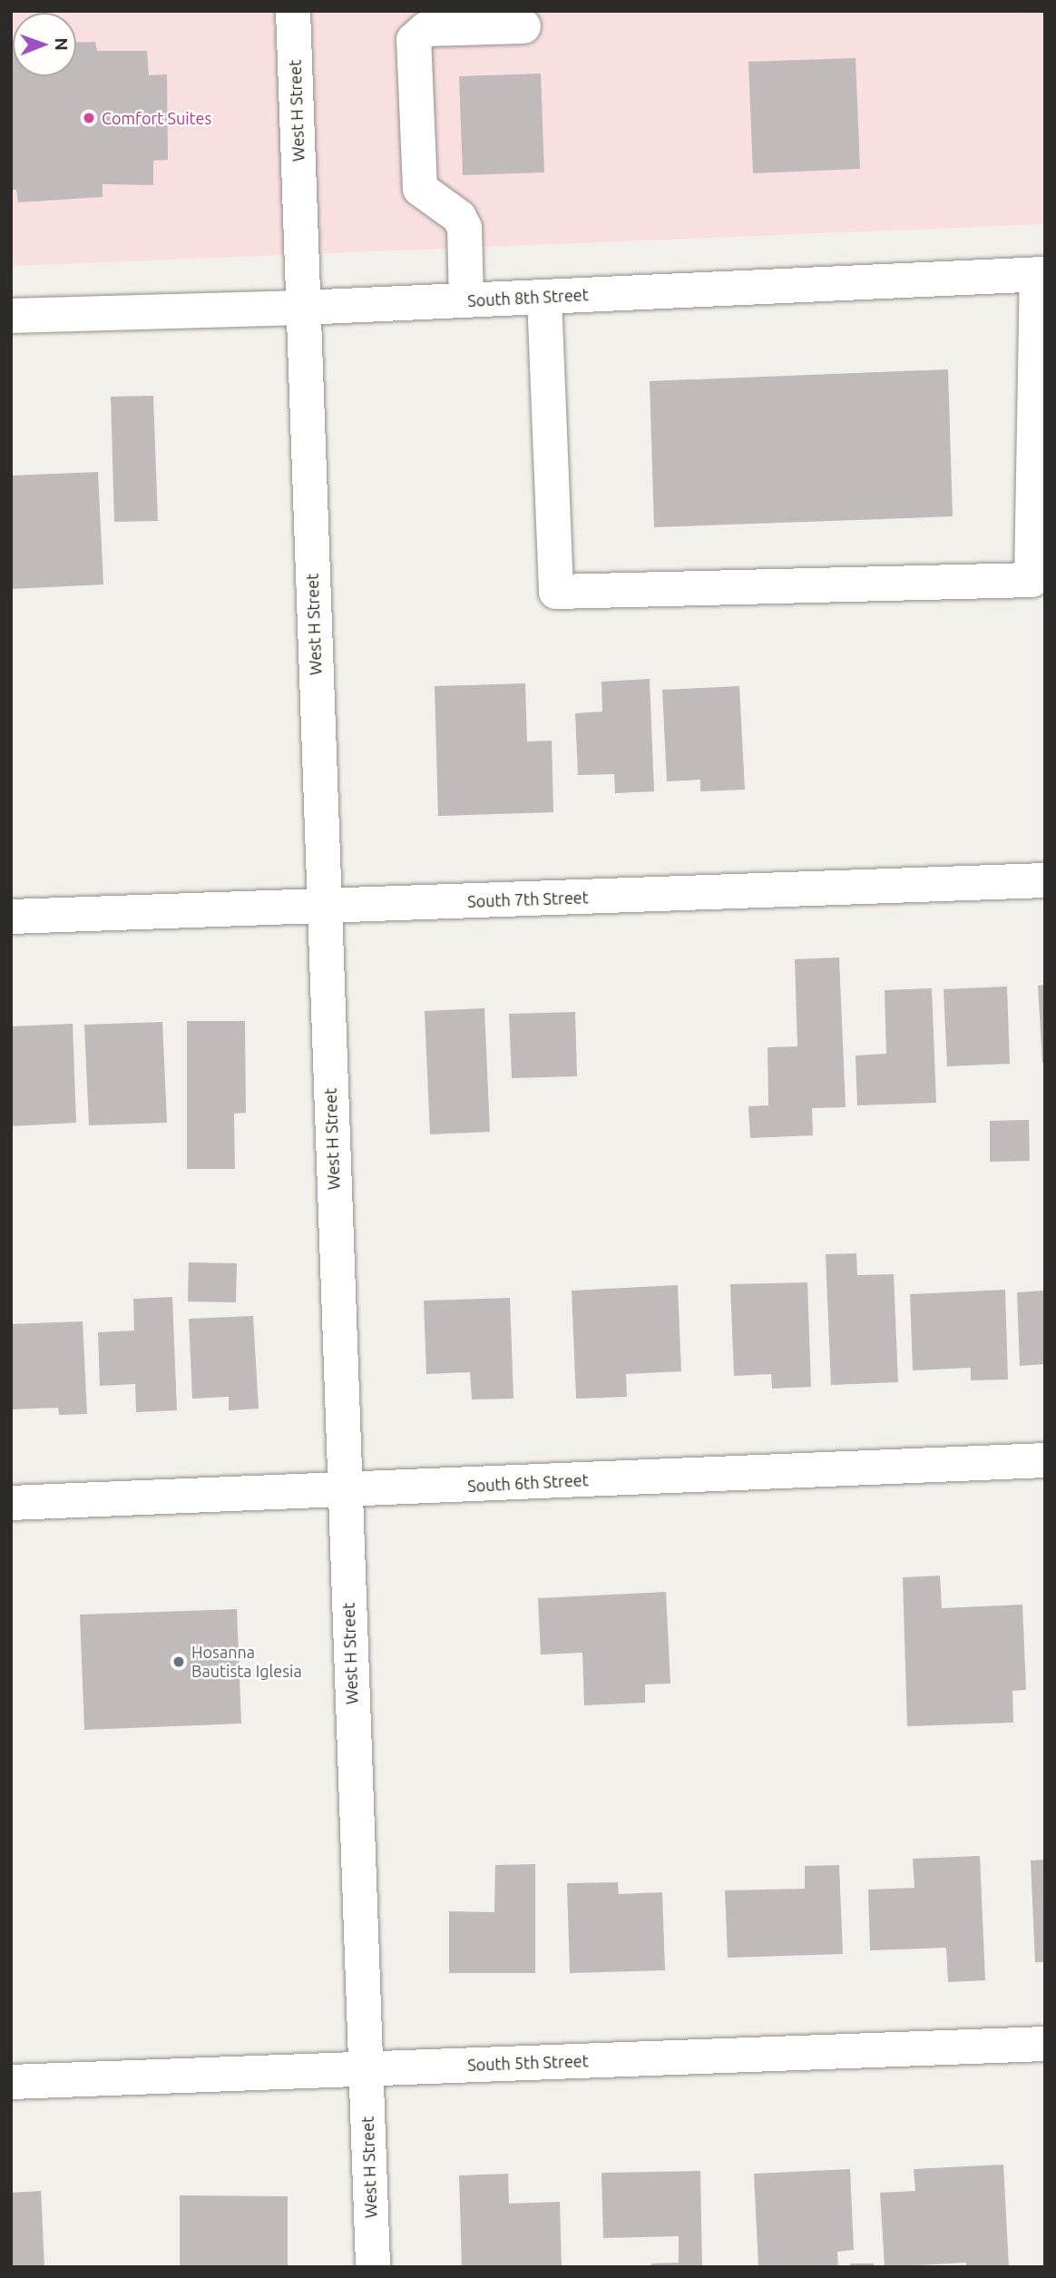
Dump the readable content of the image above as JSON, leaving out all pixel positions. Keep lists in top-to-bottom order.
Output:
{
  "streets": {
    "street": [
      "West H Street",
      "South 8th Street",
      "South 7th Street",
      "South 6th Street",
      "South 5th Street"
    ]
  },
  "crossings": [
    ["West H Street", "South 8th Street"],
    ["West H Street", "South 7th Street"],
    ["West H Street", "South 6th Street"],
    ["West H Street", "South 5th Street"]
  ],
  "places": ["Comfort Suites", "Hosanna Bautista Iglesia"],
  "north": "right"
}
